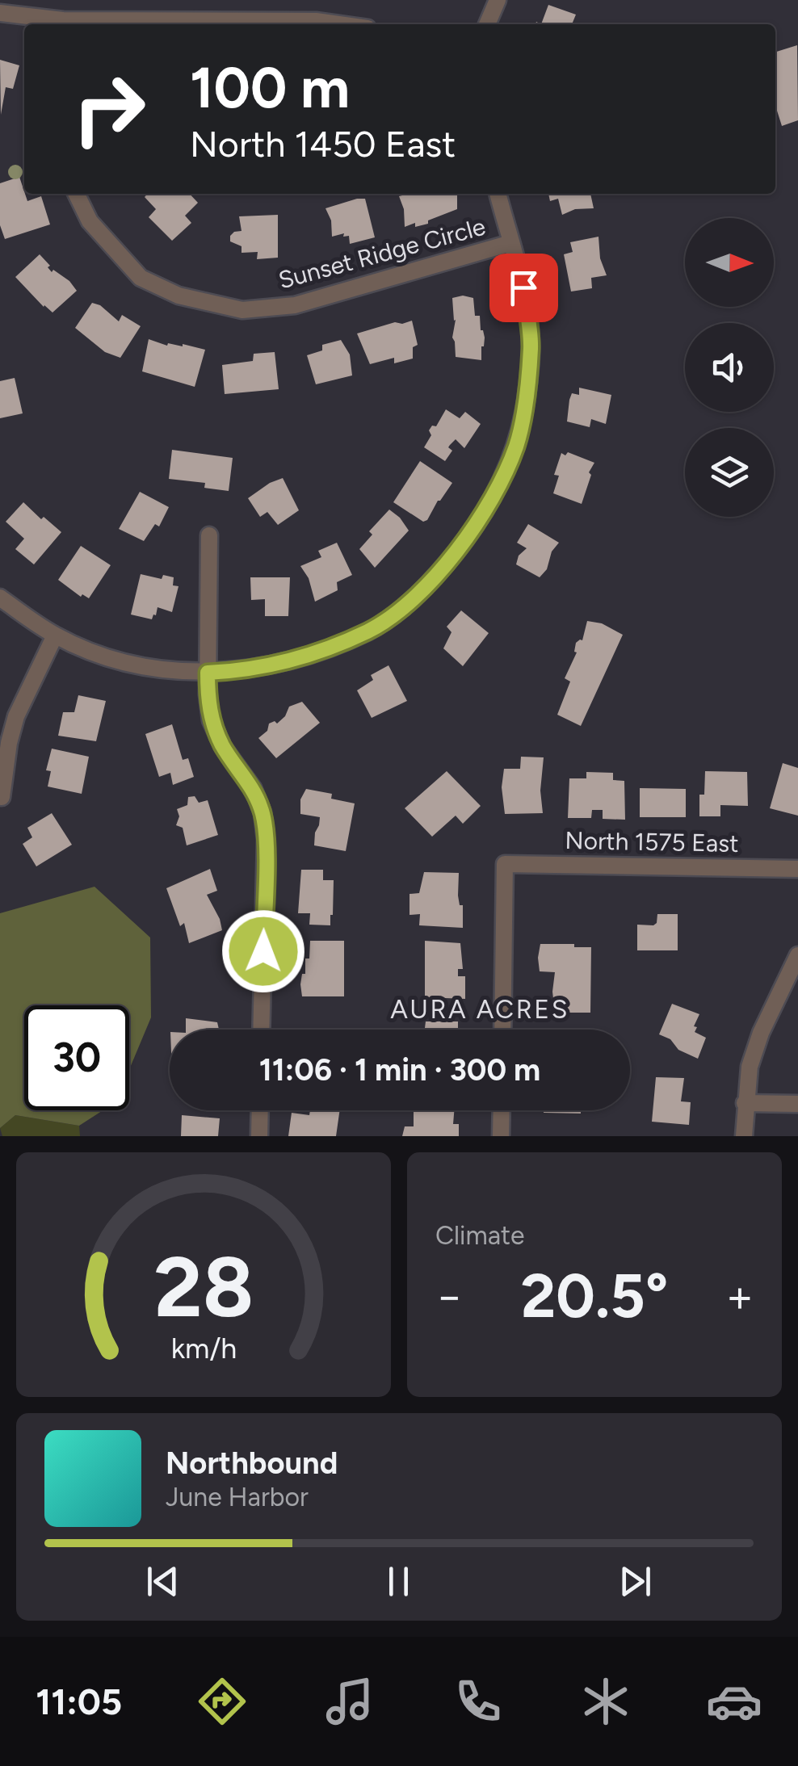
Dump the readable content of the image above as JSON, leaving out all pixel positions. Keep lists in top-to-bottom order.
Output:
{
  "streets": {
    "street": ["Sunset Ridge Circle", "North 1575 East"]
  },
  "districts": ["AURA ACRES"],
  "north": "right",
  "page": {
    "turn": ["100 m", "North 1450 East"],
    "limit": "30",
    "trip": "11:06 · 1 min · 300 m",
    "tile": "Climate",
    "heat": ["−", "20.5°", "+"],
    "song": ["Northbound", "June Harbor"],
    "tabs": "11:05",
    "gauge": ["28", "km/h"]
  }
}
